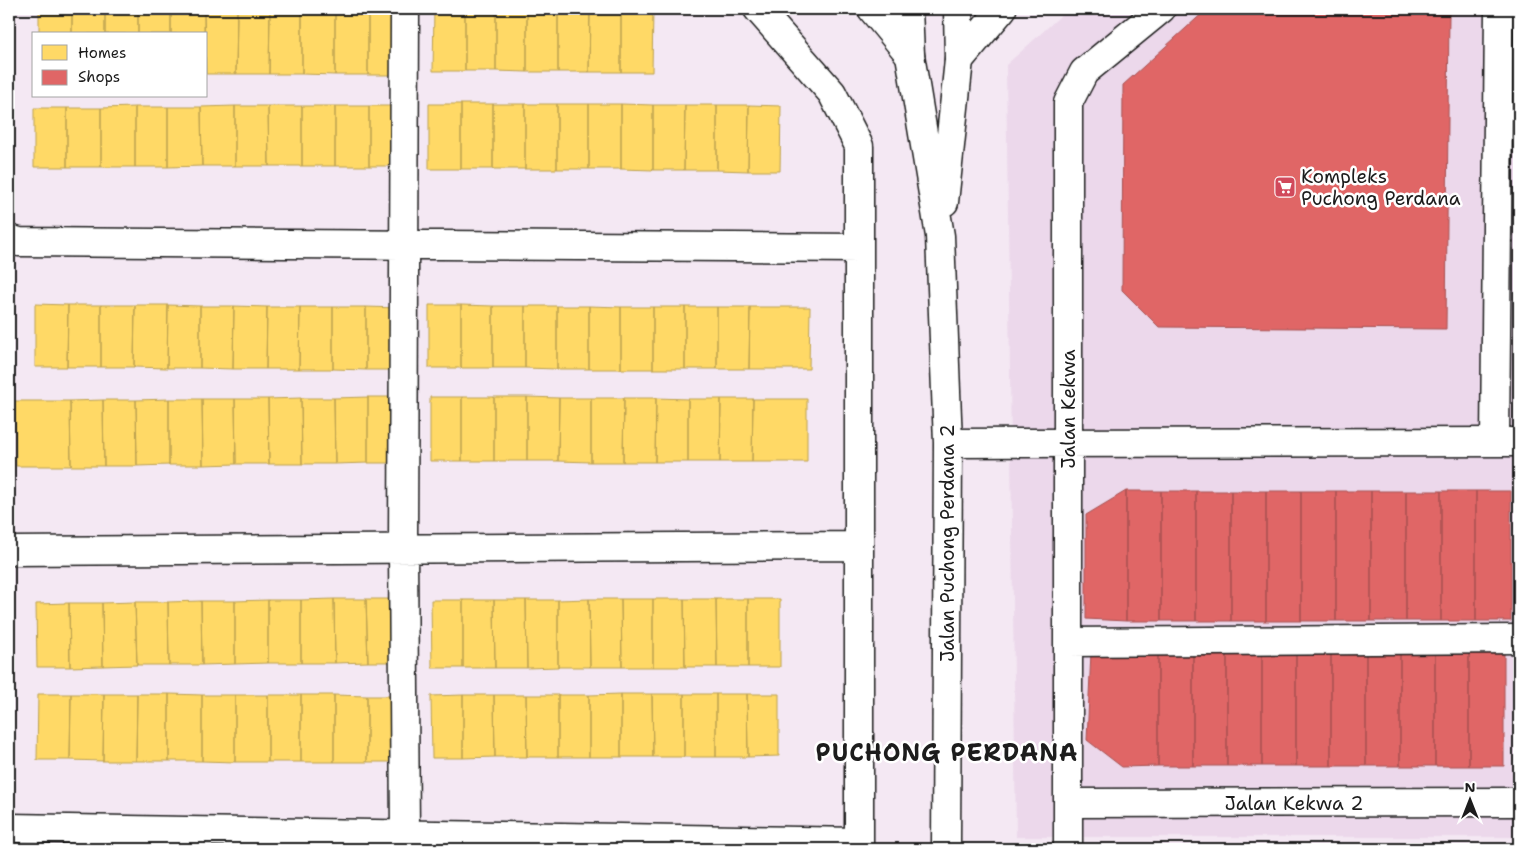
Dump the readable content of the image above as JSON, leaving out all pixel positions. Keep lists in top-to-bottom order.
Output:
{
  "streets": {
    "street": ["Jalan Kekwa", "Jalan Puchong Perdana 2", "Jalan Kekwa 2"]
  },
  "crossings": [
    ["Jalan Kekwa", "Jalan Kekwa 2"]
  ],
  "districts": ["PUCHONG PERDANA"],
  "places": {
    "supermarket": ["Kompleks Puchong Perdana"]
  },
  "legend": ["Homes", "Shops"],
  "north": "top"
}
